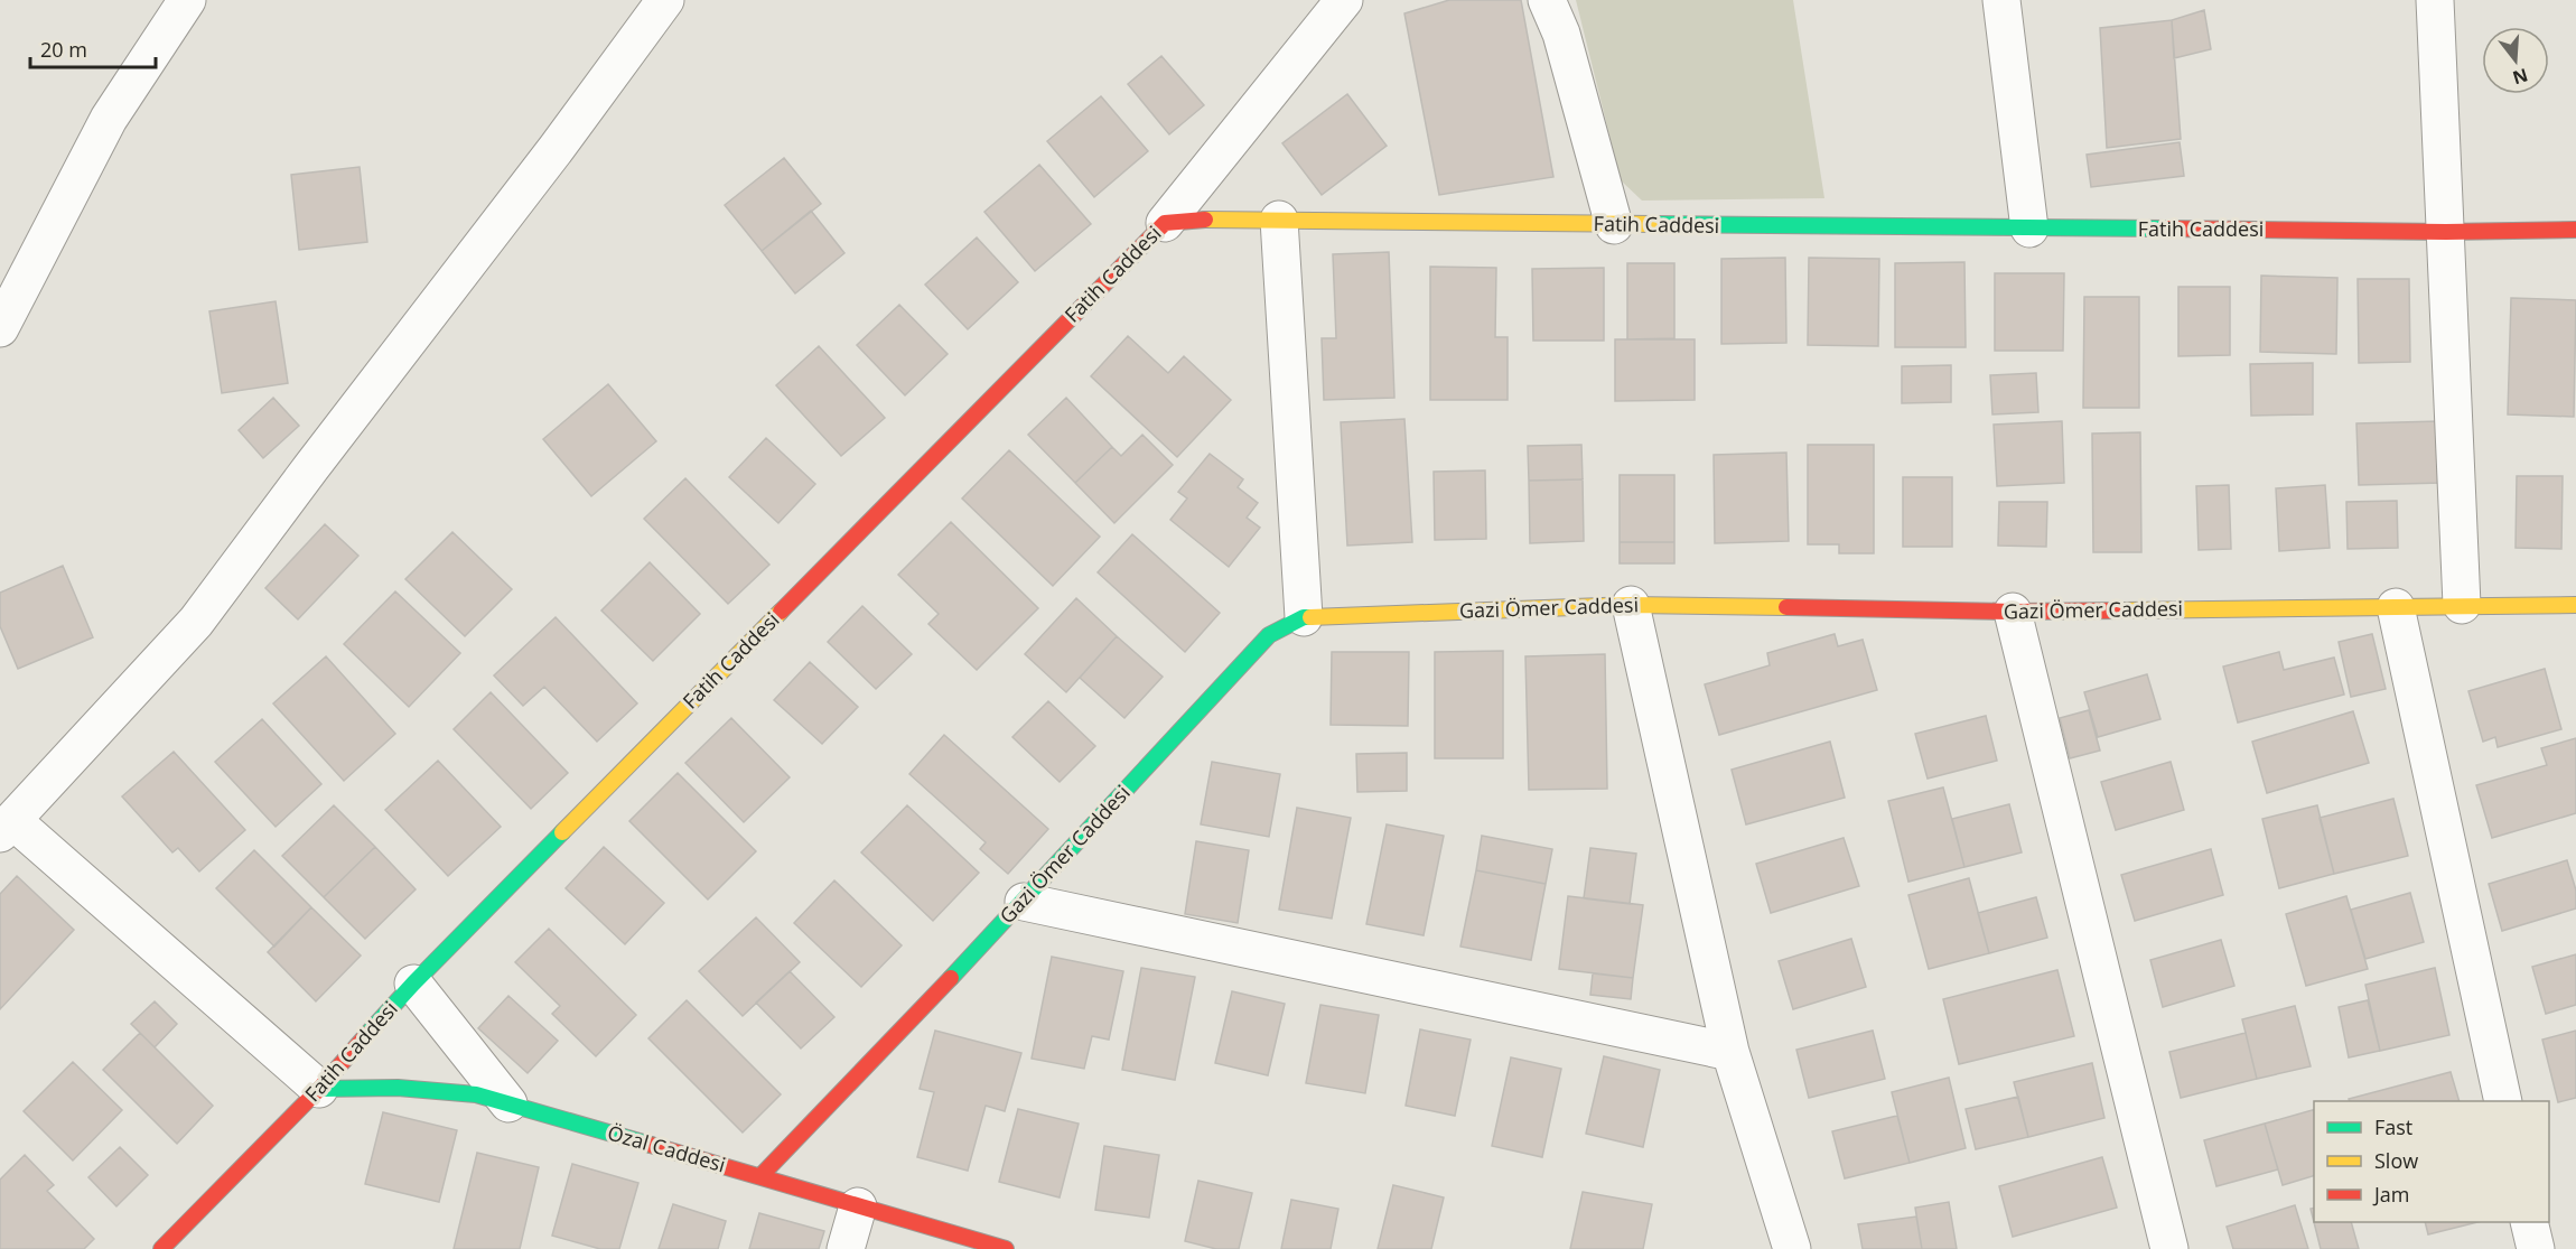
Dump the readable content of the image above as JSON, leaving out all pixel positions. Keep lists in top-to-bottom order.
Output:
{
  "streets": {
    "street": ["Fatih Caddesi", "Gazi Ömer Caddesi", "Özal Caddesi"]
  },
  "crossings": [
    ["Fatih Caddesi", "Özal Caddesi"],
    ["Gazi Ömer Caddesi", "Özal Caddesi"]
  ],
  "legend": ["Fast", "Slow", "Jam"],
  "scale_bar": "20 m",
  "north": "bottom"
}
